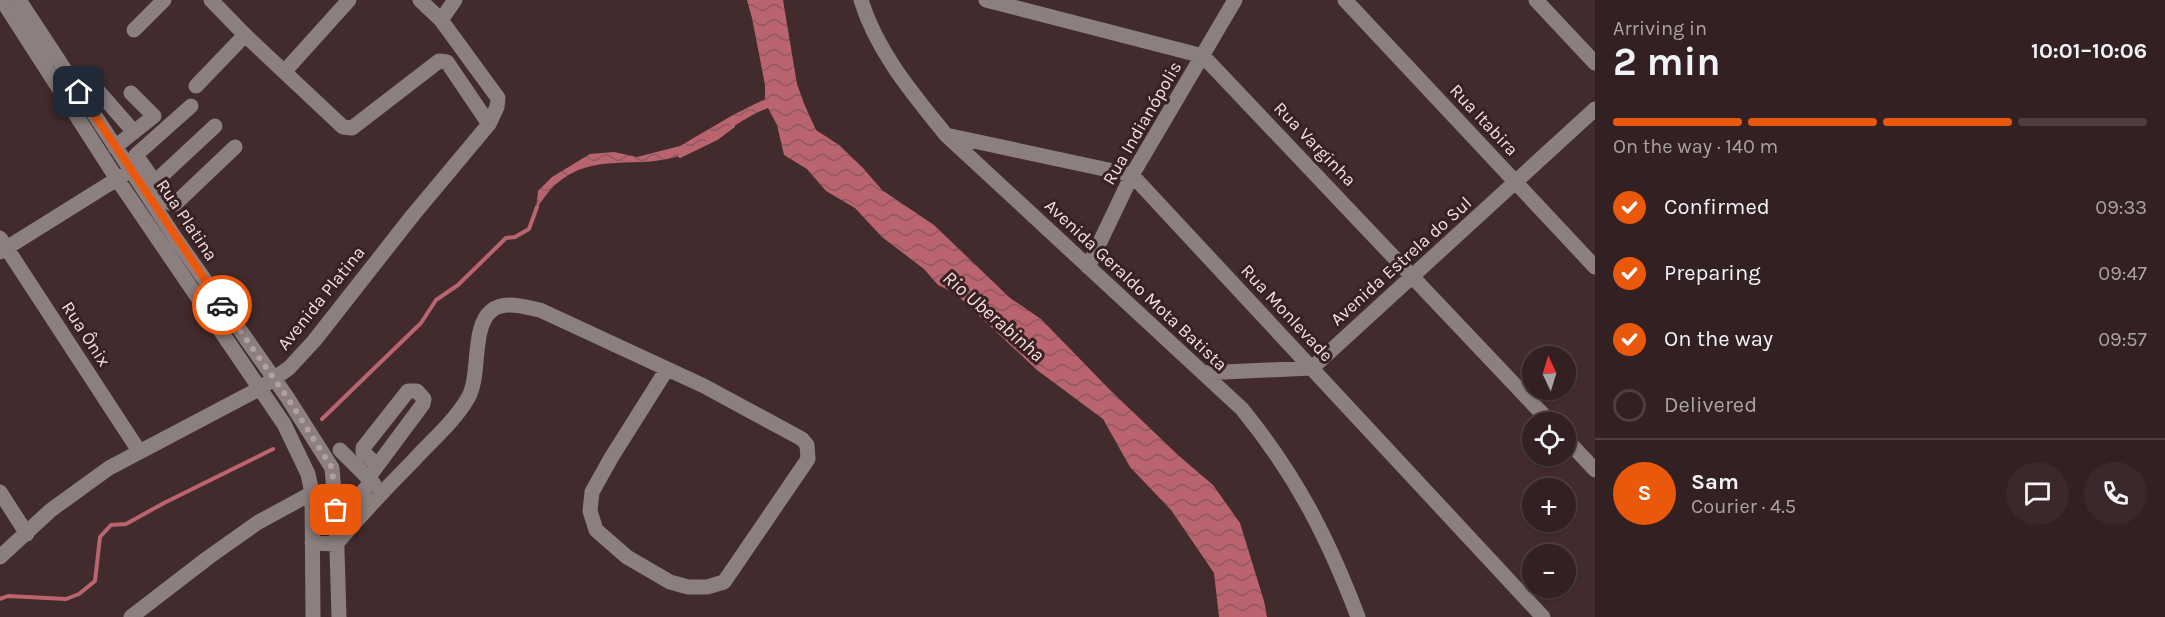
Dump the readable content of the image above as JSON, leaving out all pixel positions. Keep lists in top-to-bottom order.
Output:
{
  "streets": {
    "street": [
      "Rua Itabira",
      "Rua Indianópolis",
      "Rua Varginha",
      "Rua Platina",
      "Avenida Estrela do Sul",
      "Avenida Geraldo Mota Batista",
      "Avenida Platina",
      "Rua Monlevade",
      "Rua Ônix"
    ]
  },
  "crossings": [
    ["Rua Itabira", "Avenida Estrela do Sul"],
    ["Rua Indianópolis", "Rua Varginha"],
    ["Rua Indianópolis", "Avenida Geraldo Mota Batista"],
    ["Rua Indianópolis", "Rua Monlevade"],
    ["Rua Varginha", "Avenida Estrela do Sul"],
    ["Rua Platina", "Avenida Platina"],
    ["Avenida Estrela do Sul", "Rua Monlevade"],
    ["Avenida Platina", "Rua Ônix"]
  ],
  "water": ["Rio Uberabinha"],
  "north": "top",
  "page": {
    "heading": ["2 min", "Arriving in", "10:01–10:06"],
    "panel": ["Sam", "Courier · 4.5"],
    "bar": "On the way · 140 m",
    "list": [
      ["Confirmed", "09:33"],
      ["Preparing", "09:47"],
      ["On the way", "09:57"],
      "Delivered"
    ],
    "map_buttons": ["+", "−"],
    "round": "S"
  }
}
